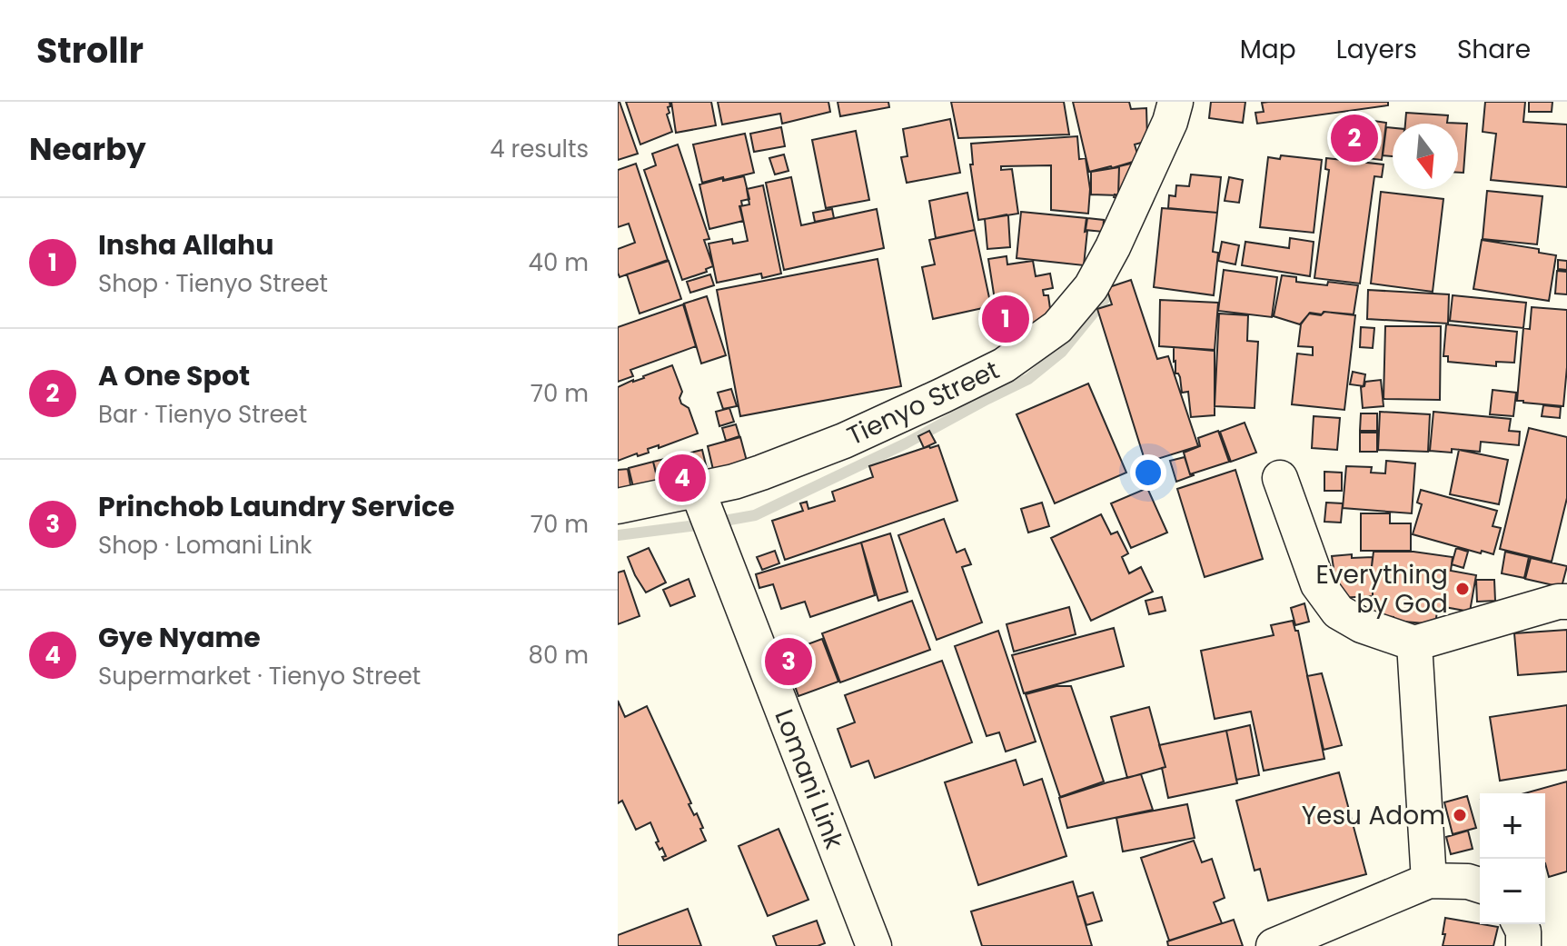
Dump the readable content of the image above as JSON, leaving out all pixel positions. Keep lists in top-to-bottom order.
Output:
{
  "streets": {
    "street": ["Tienyo Street", "Lomani Link"]
  },
  "crossings": [
    ["Tienyo Street", "Lomani Link"]
  ],
  "places": ["Everything by God", "Yesu Adom"],
  "north": "bottom",
  "page": {
    "header": "Strollr",
    "nav": ["Map", "Layers", "Share"],
    "heading": ["Nearby", "4 results"],
    "pins": [
      "2",
      "1",
      "4",
      "3"
    ],
    "list": [
      {
        "mark": "1",
        "name": "Insha Allahu",
        "note": "Shop · Tienyo Street",
        "value": "40 m"
      },
      {
        "mark": "2",
        "name": "A One Spot",
        "note": "Bar · Tienyo Street",
        "value": "70 m"
      },
      {
        "mark": "3",
        "name": "Princhob Laundry Service",
        "note": "Shop · Lomani Link",
        "value": "70 m"
      },
      {
        "mark": "4",
        "name": "Gye Nyame",
        "note": "Supermarket · Tienyo Street",
        "value": "80 m"
      }
    ],
    "map_buttons": ["+", "−"]
  }
}
